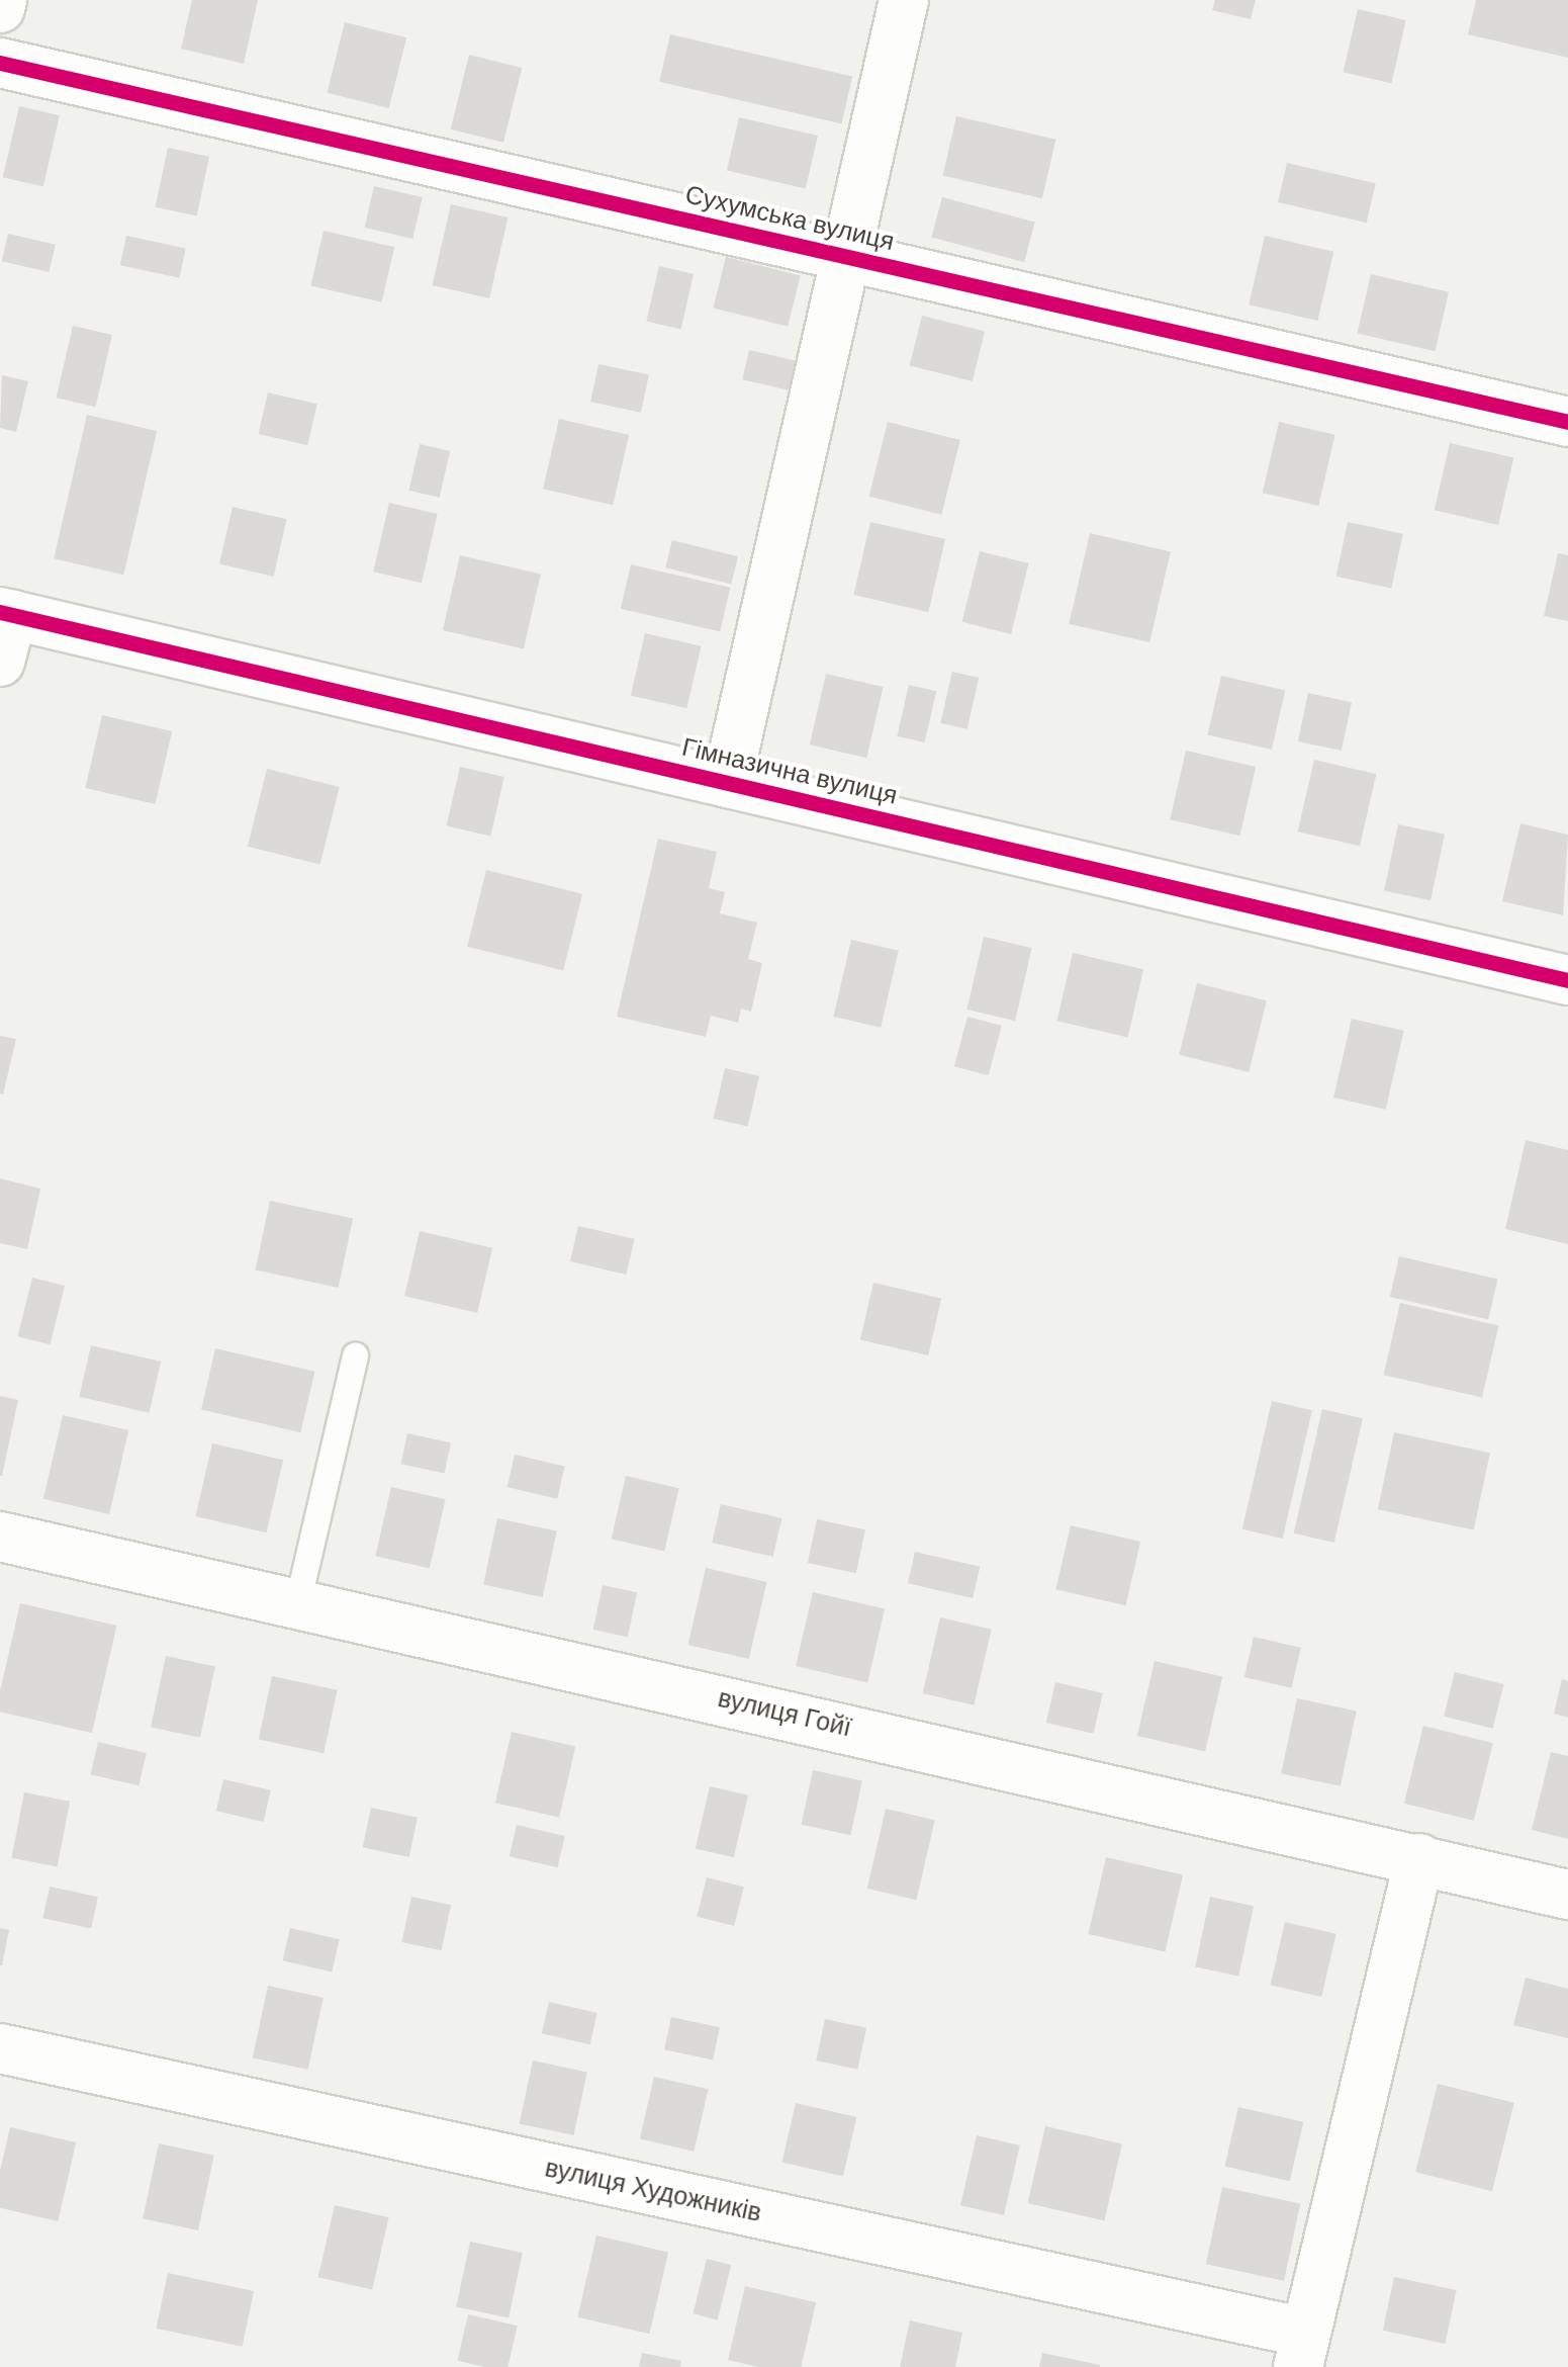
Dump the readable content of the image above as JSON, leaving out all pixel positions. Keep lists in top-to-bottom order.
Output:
{
  "streets": {
    "street": [
      "Сухумська вулиця",
      "Гімназична вулиця",
      "вулиця Гойї",
      "вулиця Художників"
    ]
  }
}
